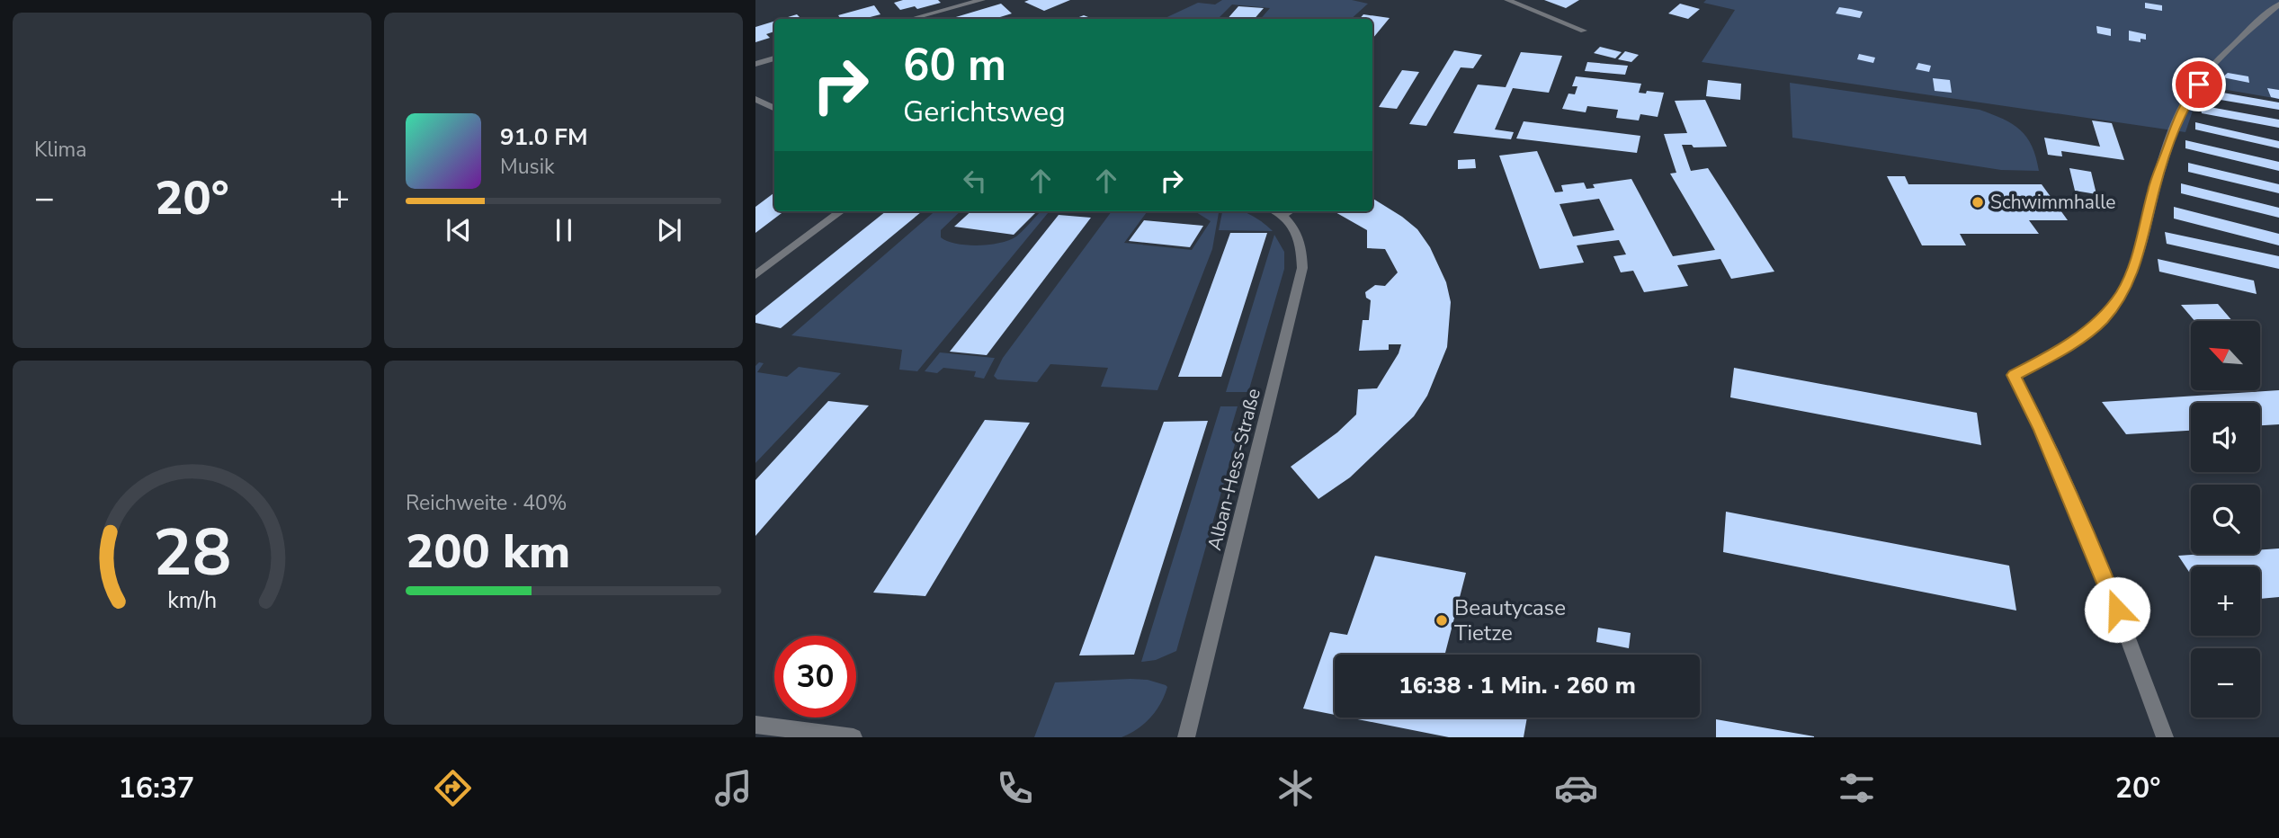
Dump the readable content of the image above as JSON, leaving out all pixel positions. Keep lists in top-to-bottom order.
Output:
{
  "streets": {
    "street": ["Alban-Hess-Straße"]
  },
  "places": ["Schwimmhalle", "Beautycase Tietze"],
  "north": "top left",
  "page": {
    "tile": [
      "Klima",
      ["Reichweite · 40%", "200 km"]
    ],
    "turn": ["60 m", "Gerichtsweg"],
    "song": ["91.0 FM", "Musik"],
    "heat": ["−", "20°", "+"],
    "map_buttons": ["+", "−"],
    "limit": "30",
    "trip": "16:38 · 1 Min. · 260 m",
    "tabs": ["16:37", "20°"],
    "gauge": ["28", "km/h"]
  }
}
